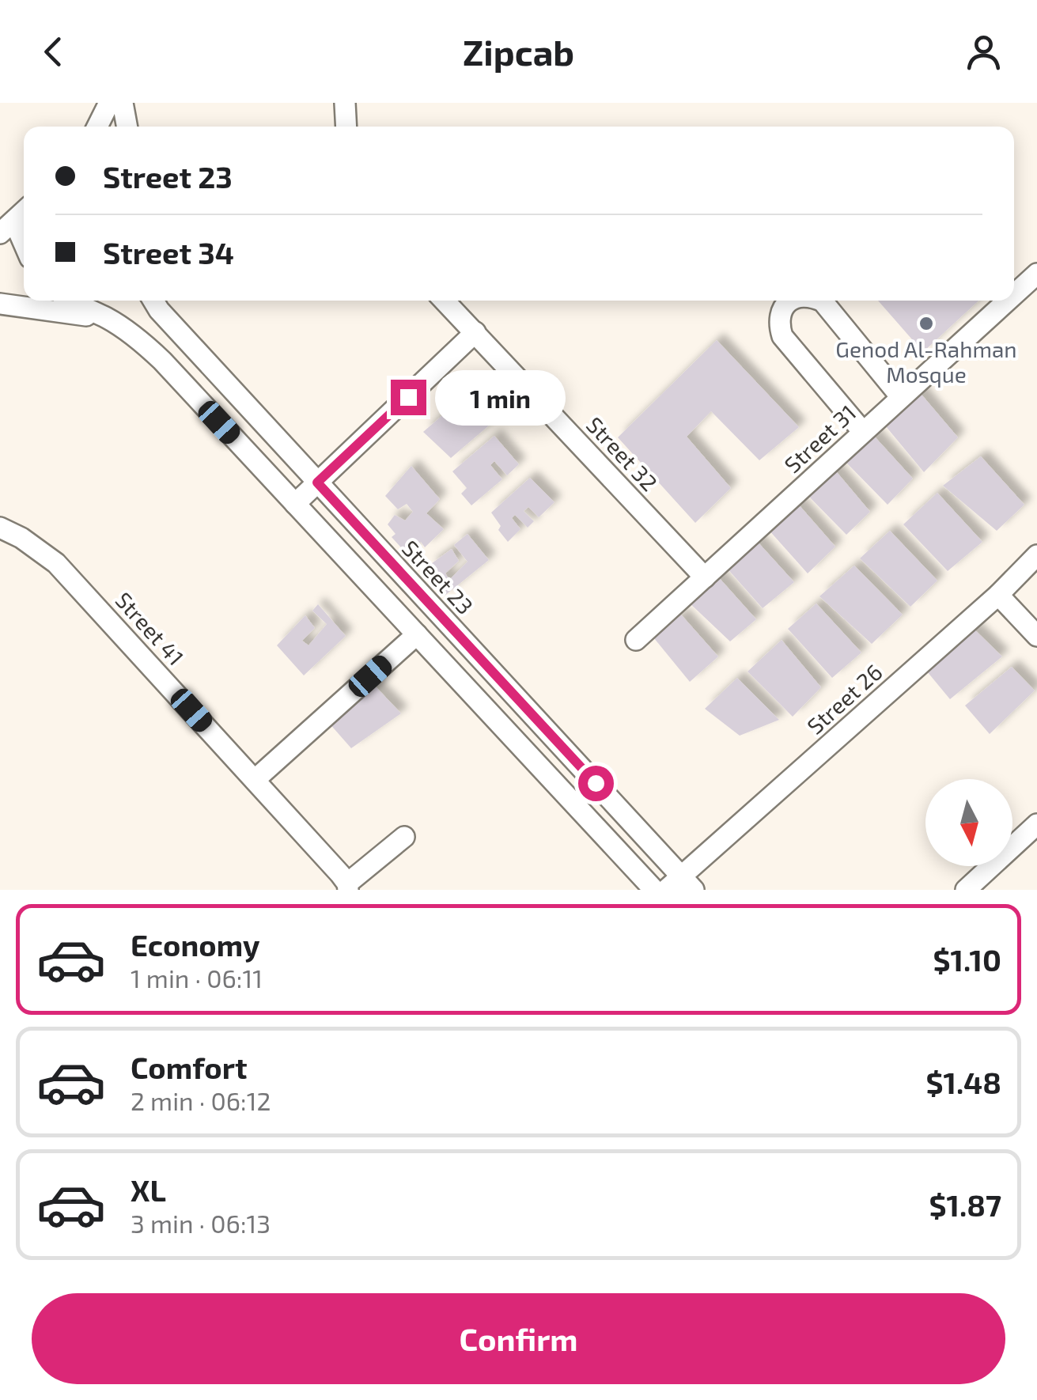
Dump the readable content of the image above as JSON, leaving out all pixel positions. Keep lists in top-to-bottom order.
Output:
{
  "streets": {
    "street": [
      "Street 31",
      "Street 32",
      "Street 23",
      "Street 41",
      "Street 26"
    ]
  },
  "crossings": [
    ["Street 31", "Street 32"],
    ["Street 23", "Street 26"]
  ],
  "places": ["Genod Al-Rahman Mosque"],
  "north": "bottom",
  "page": {
    "header": "Zipcab",
    "banner": ["Street 23", "Street 34"],
    "bubble": "1 min",
    "list": [
      {
        "name": "Economy",
        "note": "1 min · 06:11",
        "value": "$1.10"
      },
      {
        "name": "Comfort",
        "note": "2 min · 06:12",
        "value": "$1.48"
      },
      {
        "name": "XL",
        "note": "3 min · 06:13",
        "value": "$1.87"
      }
    ],
    "buttons": "Confirm"
  }
}
